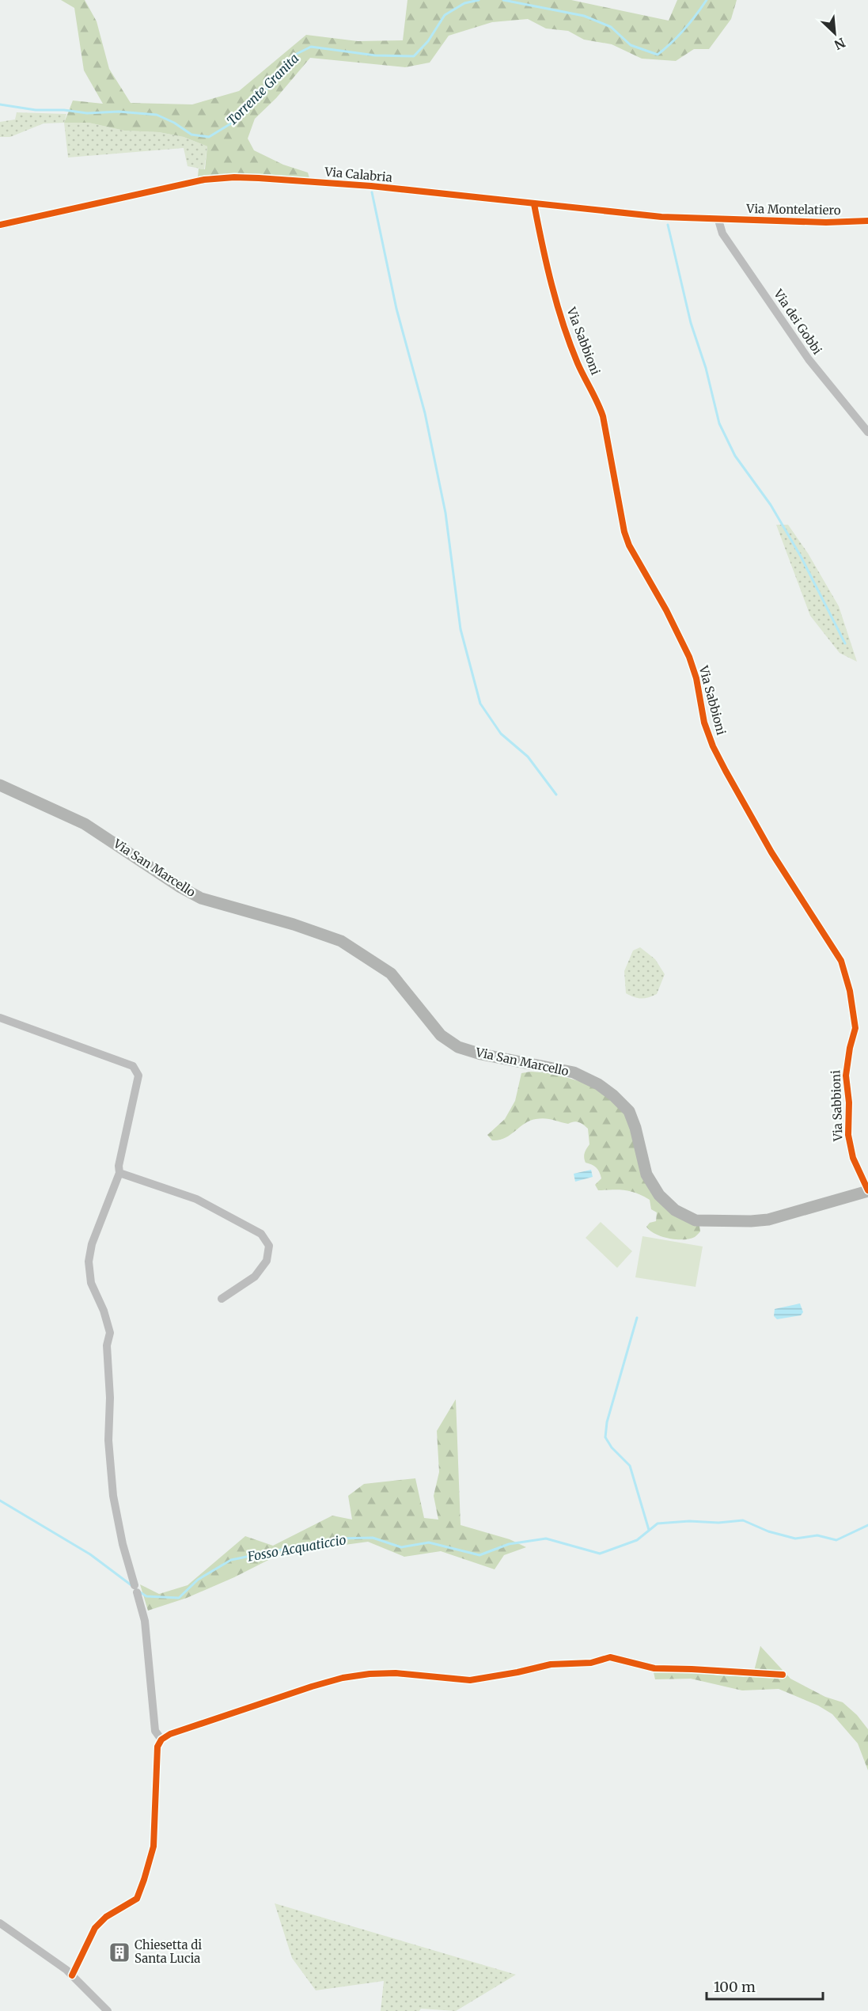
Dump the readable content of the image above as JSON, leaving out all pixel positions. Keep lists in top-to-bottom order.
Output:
{
  "streets": {
    "main road": ["Via San Marcello"],
    "street": [
      "Via Calabria",
      "Via Montelatiero",
      "Via dei Gobbi",
      "Via Sabbioni"
    ]
  },
  "crossings": [
    ["Via Calabria", "Via Montelatiero"],
    ["Via Calabria", "Via dei Gobbi"],
    ["Via Calabria", "Via Sabbioni"],
    ["Via Montelatiero", "Via dei Gobbi"],
    ["Via Sabbioni", "Via San Marcello"]
  ],
  "water": ["Torrente Granita", "Fosso Acquaticcio"],
  "places": {
    "building": ["Chiesetta di Santa Lucia"]
  },
  "scale_bar": "100 m",
  "north": "bottom right"
}
